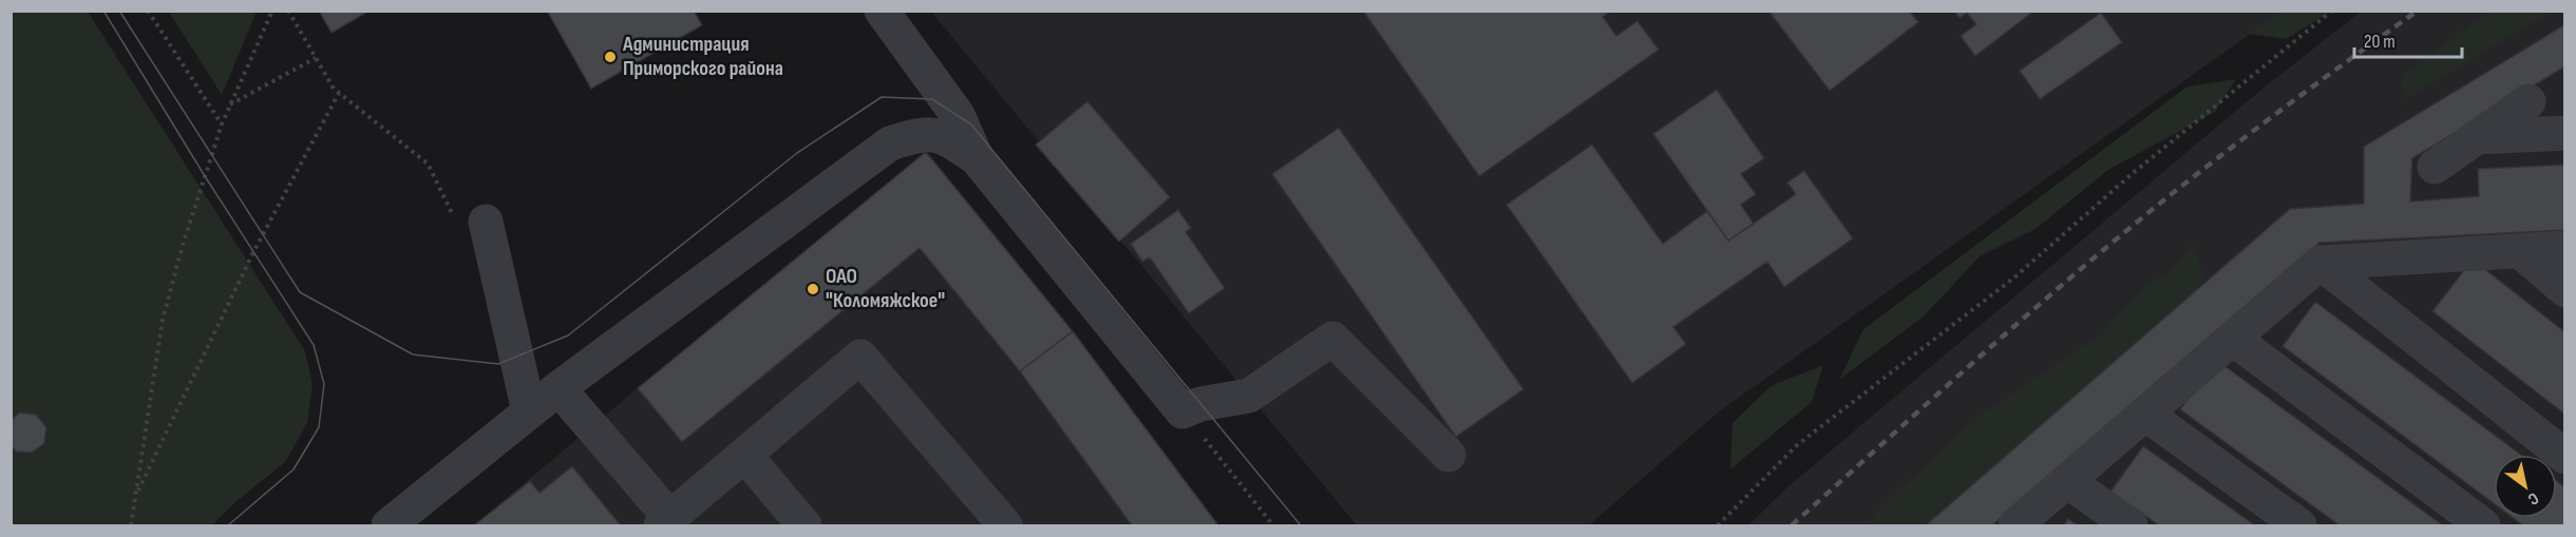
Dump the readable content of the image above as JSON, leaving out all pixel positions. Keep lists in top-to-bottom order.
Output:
{
  "places": ["Администрация Приморского района", "ОАО \"Коломяжское\""],
  "scale_bar": "20 m",
  "north": "bottom right"
}
